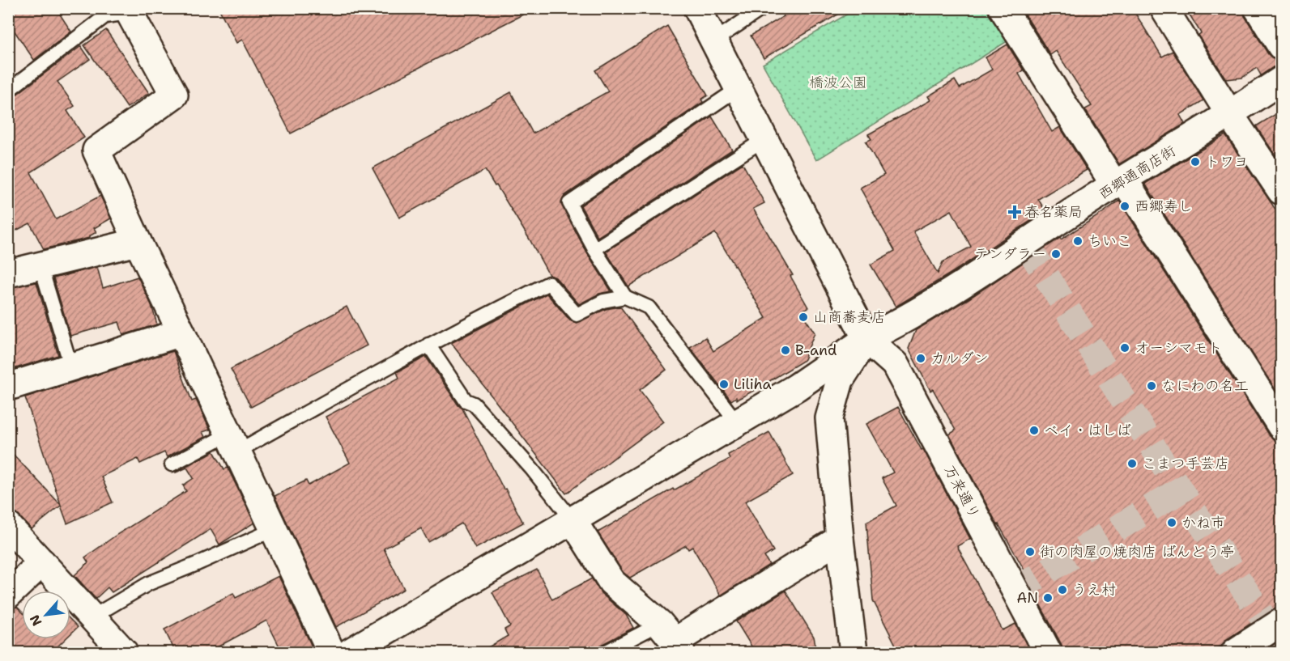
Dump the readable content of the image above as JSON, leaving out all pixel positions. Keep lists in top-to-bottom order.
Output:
{
  "streets": {
    "street": ["西郷通商店街", "万来通り"]
  },
  "crossings": [
    ["西郷通商店街", "万来通り"]
  ],
  "parks": ["橋波公園"],
  "places": {
    "other": [
      "トワヨ",
      "西郷寿し",
      "ちいこ",
      "テンダラー",
      "山商蕎麦店",
      "オーシマモト",
      "B-and",
      "カルダン",
      "Liliha",
      "なにわの名工",
      "ベイ・はしば",
      "こまつ手芸店",
      "かね市",
      "街の肉屋の焼肉店 ばんどう亭",
      "うえ村",
      "AN"
    ],
    "health": ["春名薬局"]
  },
  "north": "bottom left"
}
